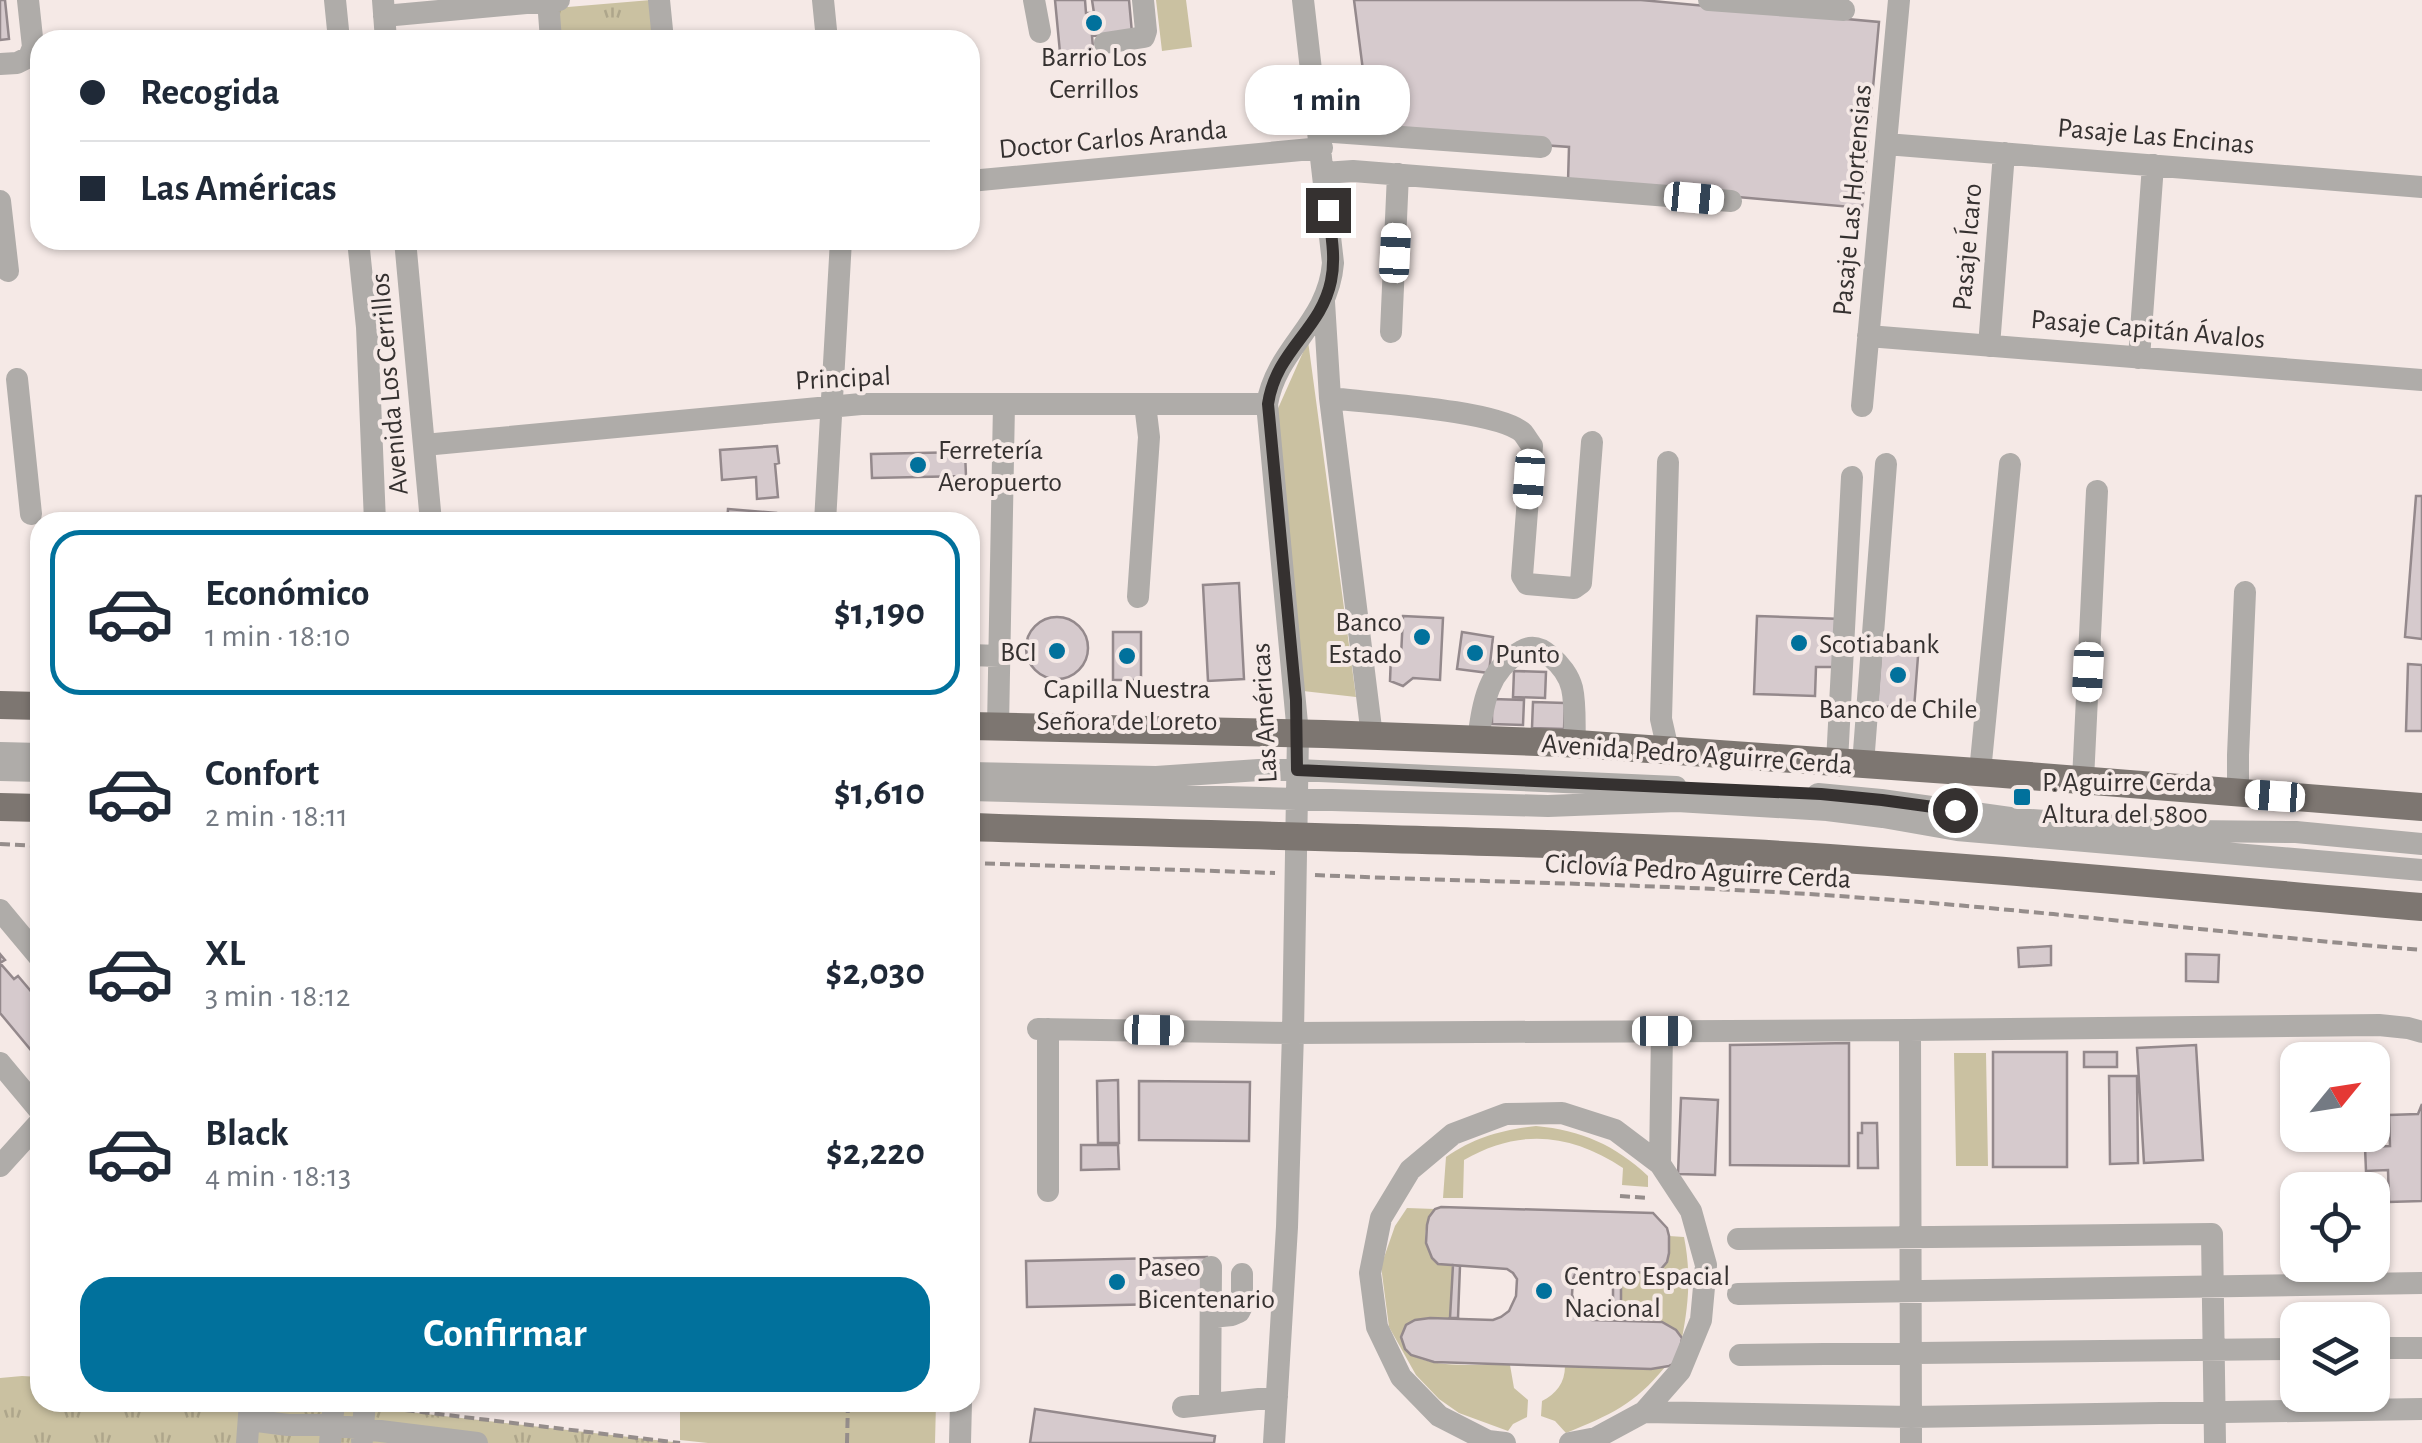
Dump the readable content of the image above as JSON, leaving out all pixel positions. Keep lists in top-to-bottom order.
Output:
{
  "streets": {
    "main road": ["Avenida Pedro Aguirre Cerda"],
    "street": [
      "Pasaje Las Encinas",
      "Doctor Carlos Aranda",
      "Pasaje Las Hortensias",
      "Pasaje Ícaro",
      "Pasaje Capitán Ávalos",
      "Principal",
      "Avenida Los Cerrillos",
      "Las Américas"
    ],
    "path": ["Ciclovía Pedro Aguirre Cerda"]
  },
  "crossings": [
    ["Pasaje Las Encinas", "Pasaje Las Hortensias"],
    ["Pasaje Las Encinas", "Pasaje Ícaro"],
    ["Doctor Carlos Aranda", "Las Américas"],
    ["Pasaje Las Hortensias", "Pasaje Capitán Ávalos"],
    ["Pasaje Ícaro", "Pasaje Capitán Ávalos"],
    ["Principal", "Avenida Los Cerrillos"],
    ["Principal", "Las Américas"],
    ["Las Américas", "Avenida Pedro Aguirre Cerda"],
    ["Las Américas", "Ciclovía Pedro Aguirre Cerda"]
  ],
  "places": {
    "other": [
      "Barrio Los Cerrillos",
      "Ferretería Aeropuerto",
      "Banco Estado",
      "Scotiabank",
      "BCI",
      "Punto",
      "Capilla Nuestra Señora de Loreto",
      "Banco de Chile",
      "Paseo Bicentenario",
      "Centro Espacial Nacional"
    ],
    "transit": ["P. Aguirre Cerda Altura del 5800"]
  },
  "north": "top right",
  "page": {
    "banner": ["Recogida", "Las Américas"],
    "bubble": "1 min",
    "list": [
      {
        "name": "Económico",
        "note": "1 min · 18:10",
        "value": "$1,190"
      },
      {
        "name": "Confort",
        "note": "2 min · 18:11",
        "value": "$1,610"
      },
      {
        "name": "XL",
        "note": "3 min · 18:12",
        "value": "$2,030"
      },
      {
        "name": "Black",
        "note": "4 min · 18:13",
        "value": "$2,220"
      }
    ],
    "buttons": "Confirmar"
  }
}
